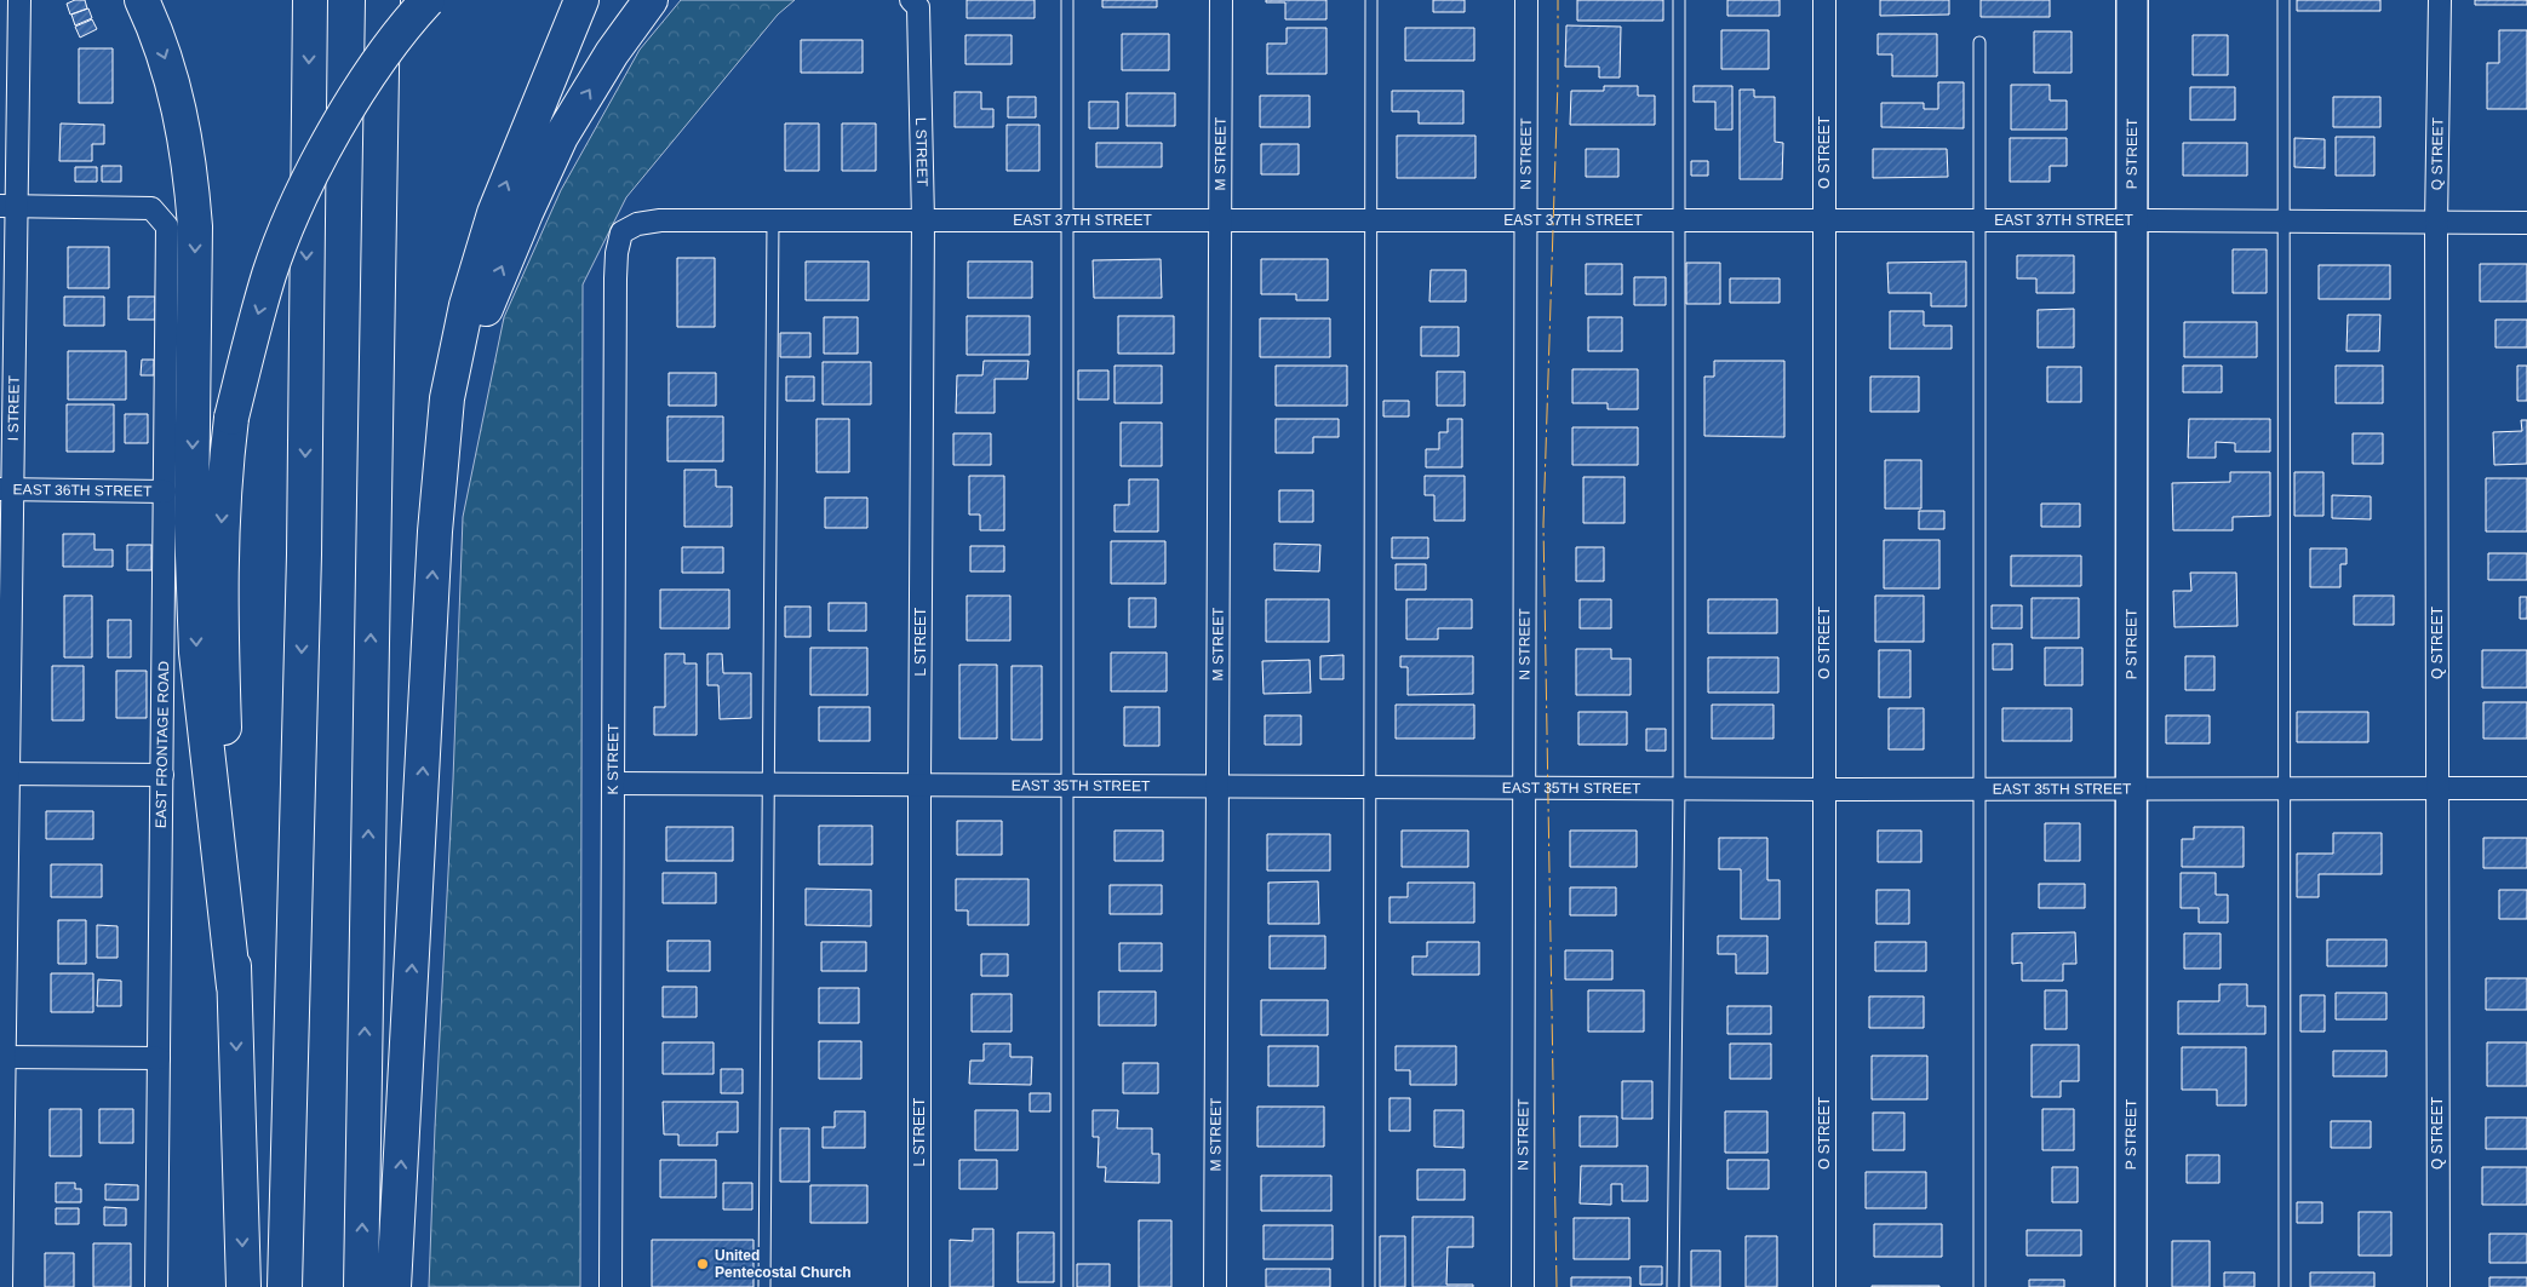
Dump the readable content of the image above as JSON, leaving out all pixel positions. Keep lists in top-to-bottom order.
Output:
{
  "streets": {
    "street": [
      "L STREET",
      "O STREET",
      "Q STREET",
      "M STREET",
      "N STREET",
      "P STREET",
      "EAST 37TH STREET",
      "I STREET",
      "EAST 36TH STREET",
      "EAST FRONTAGE ROAD",
      "K STREET",
      "EAST 35TH STREET"
    ]
  },
  "crossings": [
    ["L STREET", "EAST 37TH STREET"],
    ["L STREET", "EAST 35TH STREET"],
    ["O STREET", "EAST 37TH STREET"],
    ["O STREET", "EAST 35TH STREET"],
    ["Q STREET", "EAST 37TH STREET"],
    ["Q STREET", "EAST 35TH STREET"],
    ["M STREET", "EAST 37TH STREET"],
    ["M STREET", "EAST 35TH STREET"],
    ["N STREET", "EAST 37TH STREET"],
    ["N STREET", "EAST 35TH STREET"],
    ["P STREET", "EAST 37TH STREET"],
    ["P STREET", "EAST 35TH STREET"],
    ["EAST 37TH STREET", "K STREET"],
    ["I STREET", "EAST 36TH STREET"],
    ["I STREET", "EAST FRONTAGE ROAD"],
    ["EAST 36TH STREET", "EAST FRONTAGE ROAD"],
    ["K STREET", "EAST 35TH STREET"]
  ],
  "places": ["United Pentecostal Church"]
}
